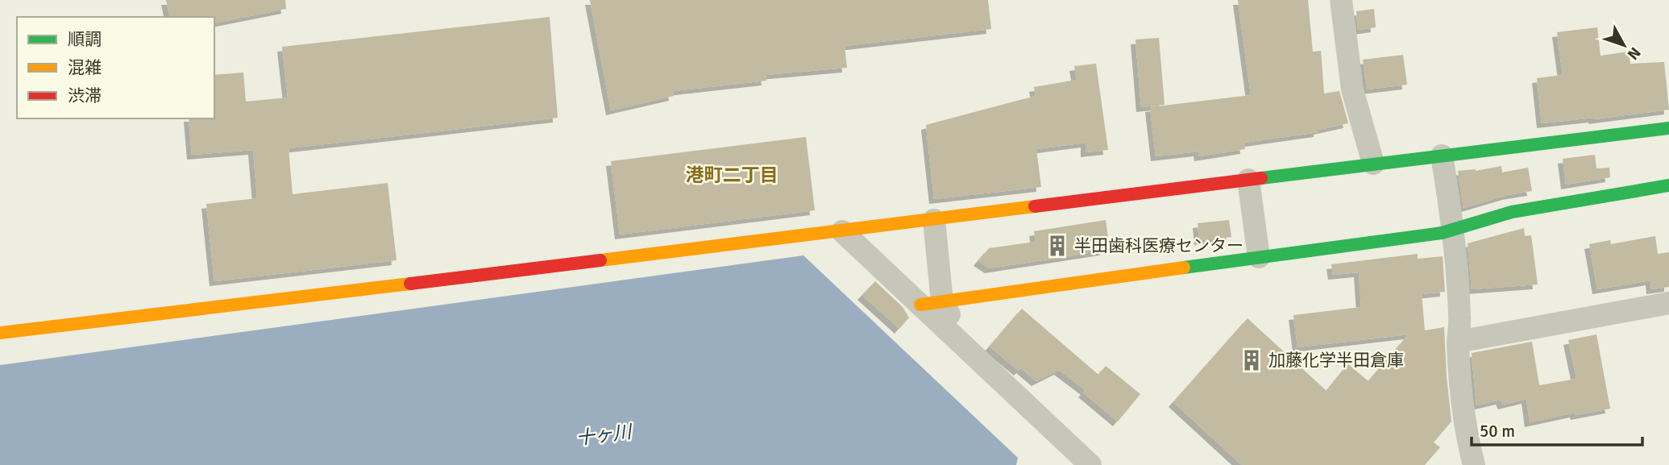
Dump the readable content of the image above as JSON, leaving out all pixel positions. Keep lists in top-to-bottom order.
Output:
{
  "districts": ["港町二丁目"],
  "water": ["十ヶ川"],
  "places": {
    "building": ["半田歯科医療センター", "加藤化学半田倉庫"]
  },
  "legend": ["順調", "混雑", "渋滞"],
  "scale_bar": "50 m",
  "north": "bottom right"
}
